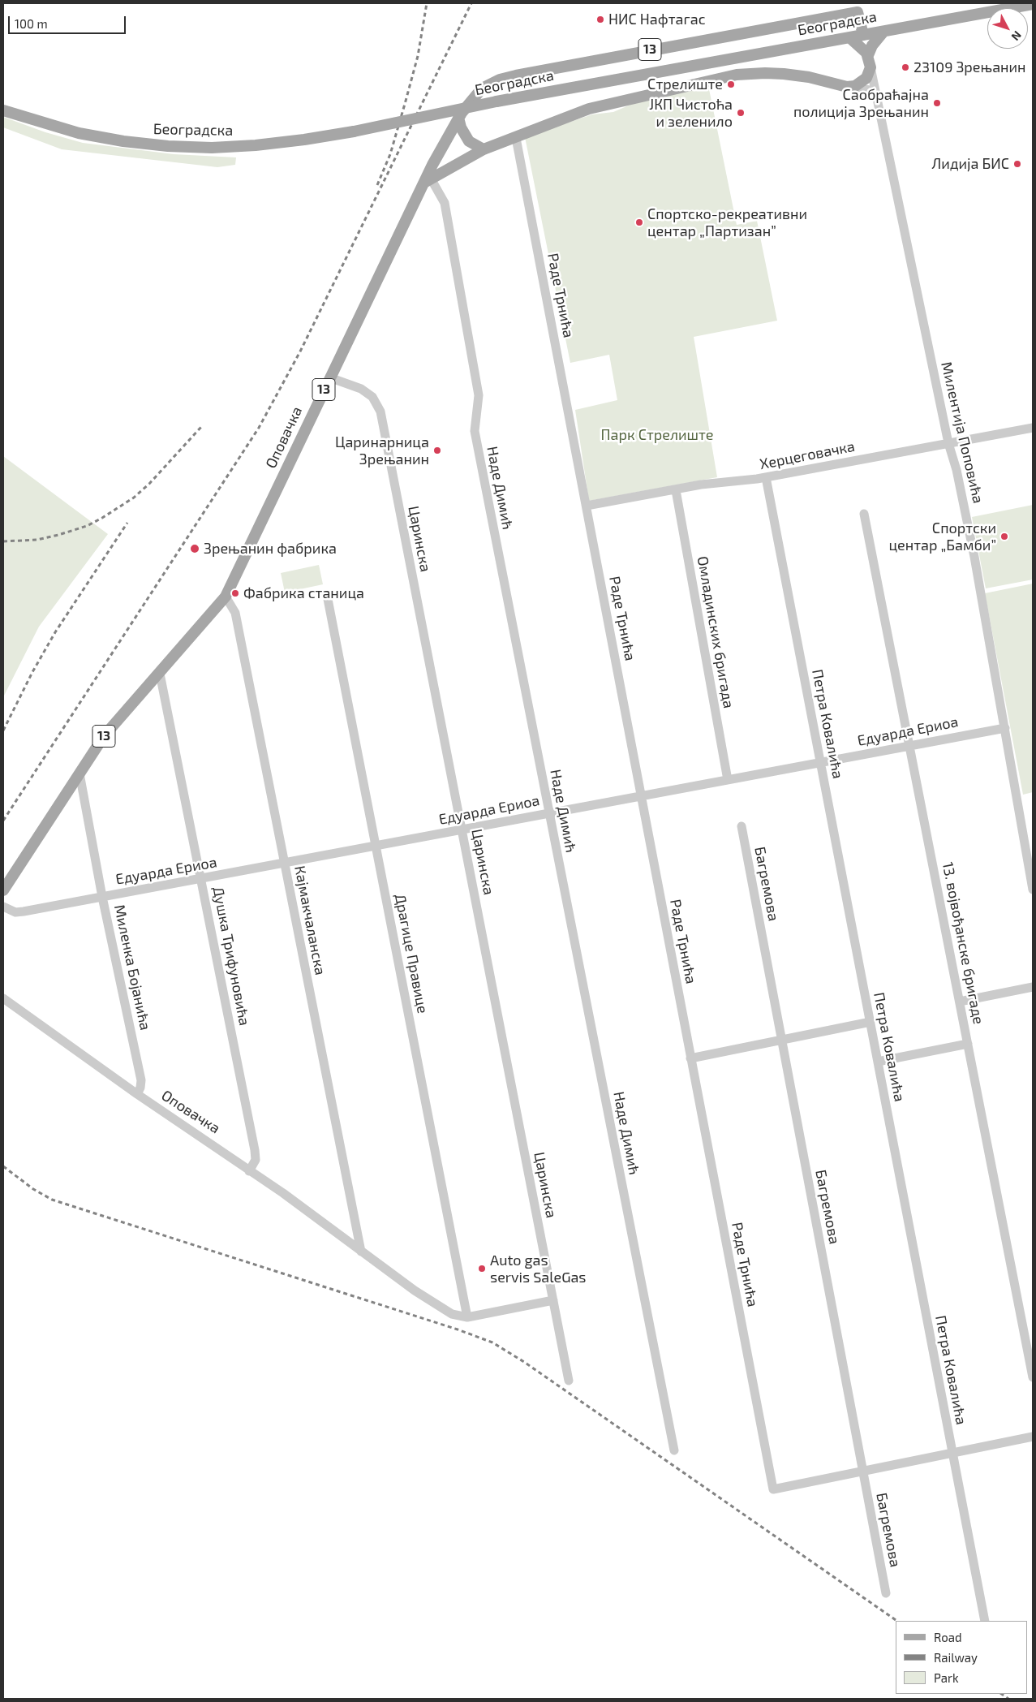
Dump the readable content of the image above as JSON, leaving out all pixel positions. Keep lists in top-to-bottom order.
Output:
{
  "streets": {
    "main road": [
      "Београдска",
      "13",
      "Милентија Поповића",
      "Оповачка"
    ],
    "street": [
      "Раде Трнића",
      "Херцеговачка",
      "Наде Димић",
      "Царинска",
      "Омладинских бригада",
      "Петра Ковалића",
      "Едуарда Ериоа",
      "Багремова",
      "Кајмакчаланска",
      "13. војвођанске бригаде",
      "Драгице Правице",
      "Душка Трифуновића",
      "Миленка Бојанића"
    ]
  },
  "crossings": [
    ["Београдска", "13"],
    ["13", "Оповачка"],
    ["13", "Наде Димић"],
    ["13", "Кајмакчаланска"],
    ["13", "Душка Трифуновића"],
    ["13", "Миленка Бојанића"],
    ["Раде Трнића", "Херцеговачка"],
    ["Раде Трнића", "Петра Ковалића"],
    ["Раде Трнића", "Едуарда Ериоа"],
    ["Раде Трнића", "Багремова"],
    ["Милентија Поповића", "Херцеговачка"],
    ["Милентија Поповића", "Едуарда Ериоа"],
    ["Оповачка", "Наде Димић"],
    ["Оповачка", "Царинска"],
    ["Оповачка", "Кајмакчаланска"],
    ["Оповачка", "Драгице Правице"],
    ["Оповачка", "Душка Трифуновића"],
    ["Оповачка", "Миленка Бојанића"],
    ["Херцеговачка", "Омладинских бригада"],
    ["Херцеговачка", "Петра Ковалића"],
    ["Наде Димић", "Едуарда Ериоа"],
    ["Царинска", "Едуарда Ериоа"],
    ["Омладинских бригада", "Едуарда Ериоа"],
    ["Петра Ковалића", "Едуарда Ериоа"],
    ["Едуарда Ериоа", "Кајмакчаланска"],
    ["Едуарда Ериоа", "13. војвођанске бригаде"],
    ["Едуарда Ериоа", "Драгице Правице"],
    ["Едуарда Ериоа", "Душка Трифуновића"],
    ["Едуарда Ериоа", "Миленка Бојанића"]
  ],
  "parks": ["Парк Стрелиште"],
  "places": [
    "НИС Нафтагас",
    "23109 Зрењанин",
    "Стрелиште",
    "Саобраћајна полиција Зрењанин",
    "ЈКП Чистоћа и зеленило",
    "Лидија БИС",
    "Спортско-рекреативни центар „Партизан”",
    "Царинарница Зрењанин",
    "Спортски центар „Бамби”",
    "Зрењанин фабрика",
    "Фабрика станица",
    "Auto gas servis SaleGas"
  ],
  "legend": ["Road", "Railway", "Park"],
  "scale_bar": "100 m",
  "north": "bottom right"
}
